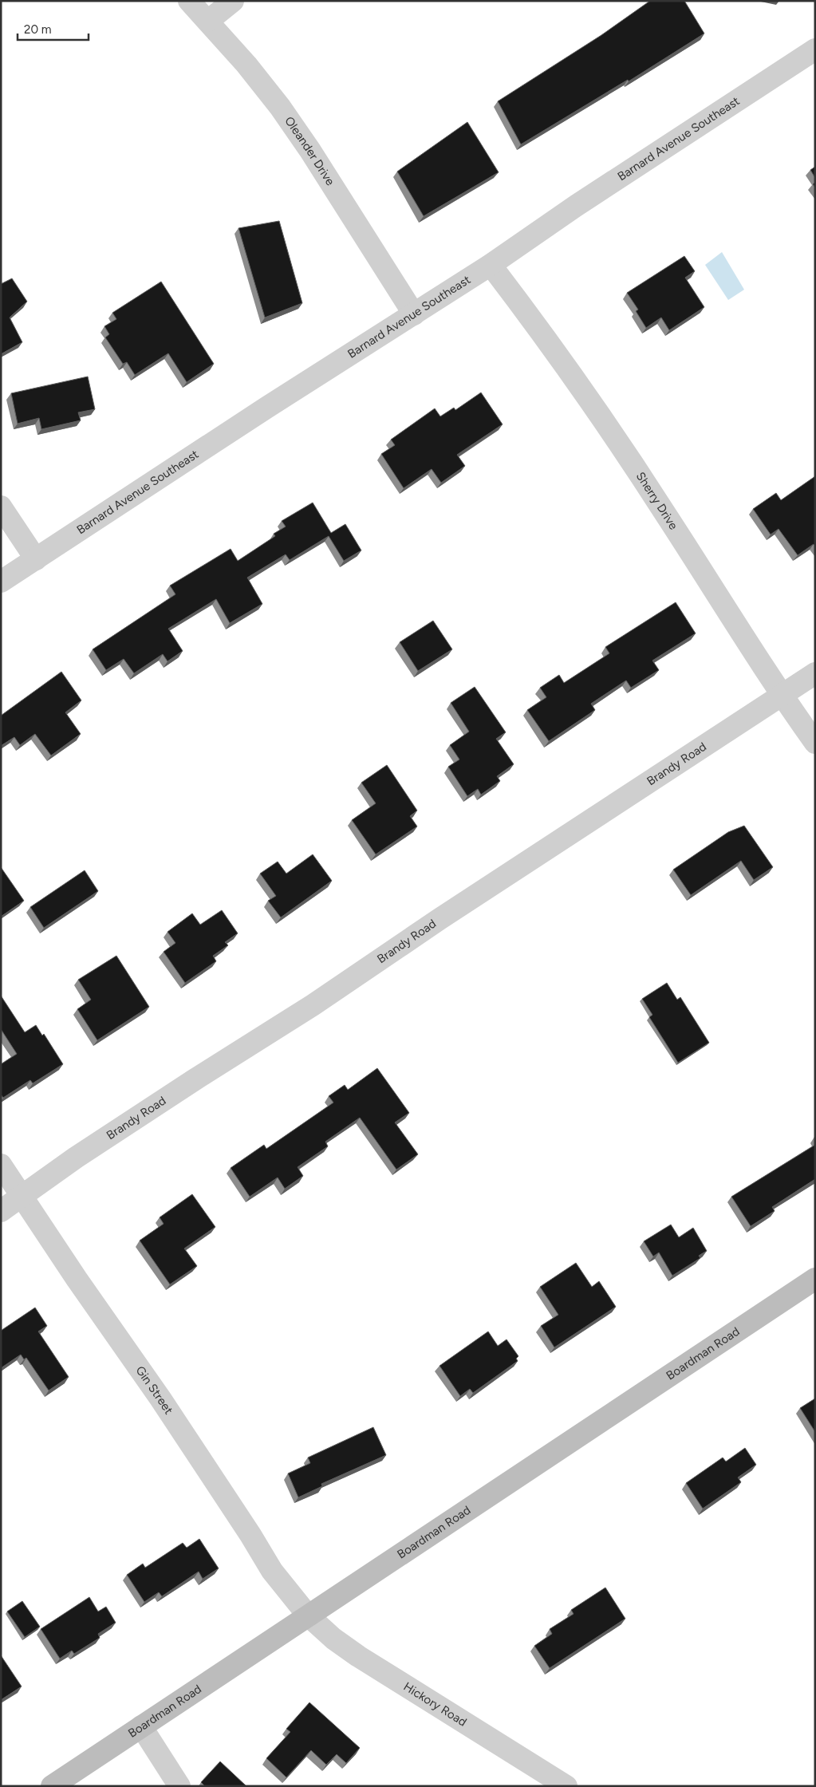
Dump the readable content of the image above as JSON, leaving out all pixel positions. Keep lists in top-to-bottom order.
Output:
{
  "streets": {
    "street": [
      "Barnard Avenue Southeast",
      "Oleander Drive",
      "Sherry Drive",
      "Brandy Road",
      "Boardman Road",
      "Gin Street",
      "Hickory Road"
    ]
  },
  "crossings": [
    ["Barnard Avenue Southeast", "Oleander Drive"],
    ["Barnard Avenue Southeast", "Sherry Drive"],
    ["Sherry Drive", "Brandy Road"],
    ["Brandy Road", "Gin Street"],
    ["Boardman Road", "Gin Street"],
    ["Boardman Road", "Hickory Road"],
    ["Gin Street", "Hickory Road"]
  ],
  "scale_bar": "20 m"
}
